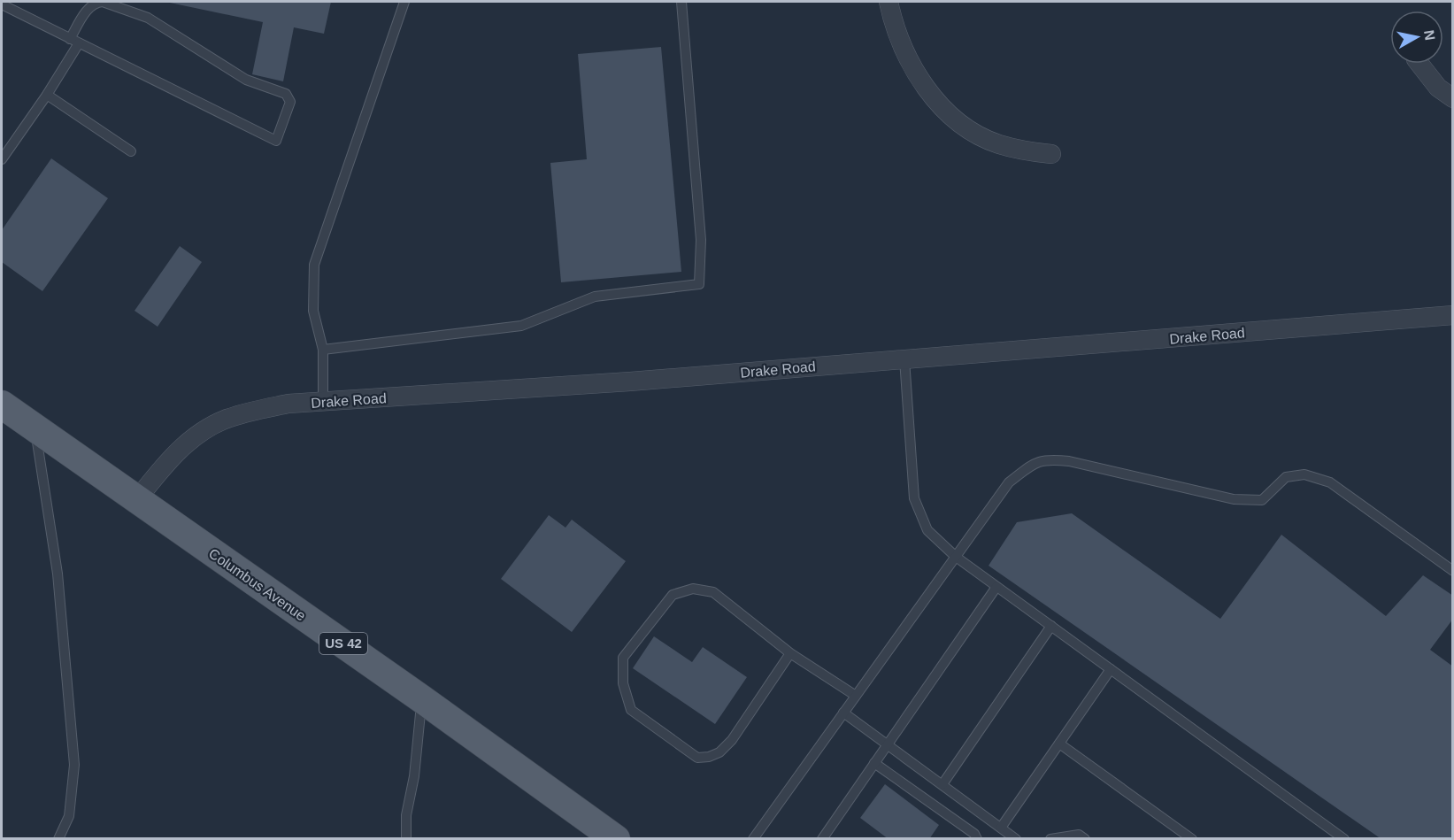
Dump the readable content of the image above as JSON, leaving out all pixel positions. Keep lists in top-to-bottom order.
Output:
{
  "streets": {
    "main road": ["Columbus Avenue", "US 42"],
    "street": ["Drake Road"]
  },
  "crossings": [
    ["Drake Road", "Columbus Avenue"]
  ],
  "north": "right"
}
